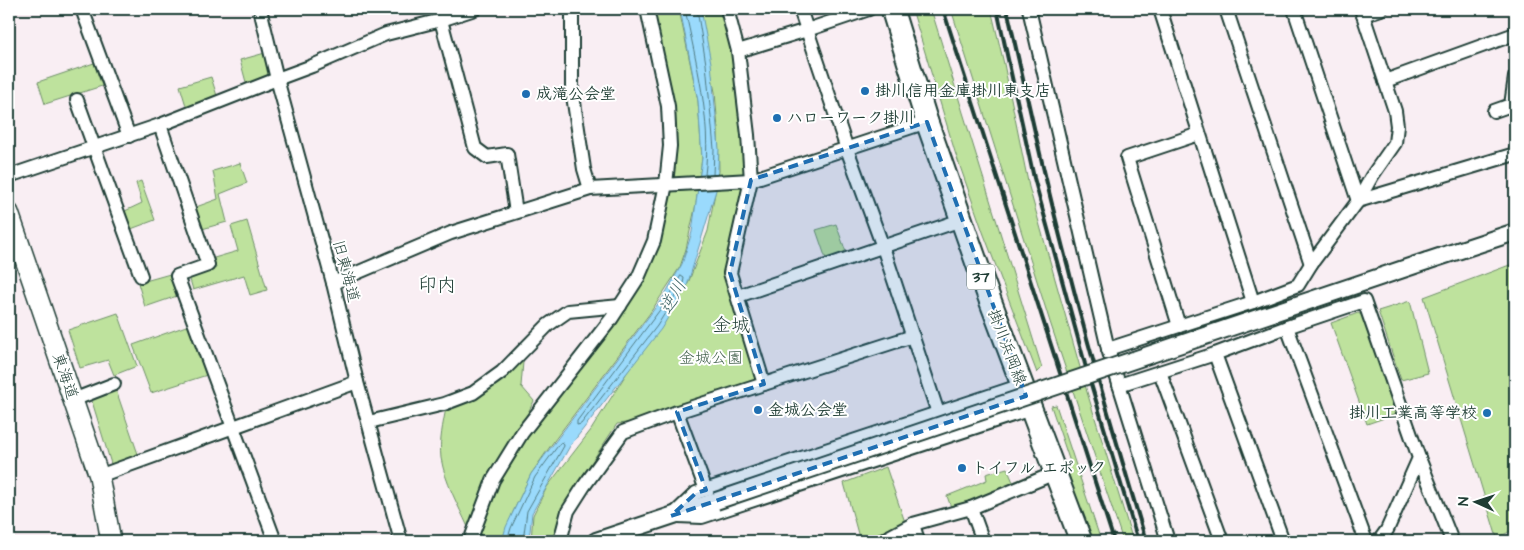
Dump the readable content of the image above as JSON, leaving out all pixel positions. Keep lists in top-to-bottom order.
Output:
{
  "streets": {
    "main road": ["37", "掛川浜岡線", "東海道"],
    "street": ["旧東海道"]
  },
  "districts": ["印内", "金城"],
  "water": ["逆川"],
  "parks": ["金城公園"],
  "places": [
    "掛川信用金庫掛川東支店",
    "成滝公会堂",
    "ハローワーク掛川",
    "金城公会堂",
    "掛川工業高等学校",
    "トイフル エポック"
  ],
  "north": "left"
}
